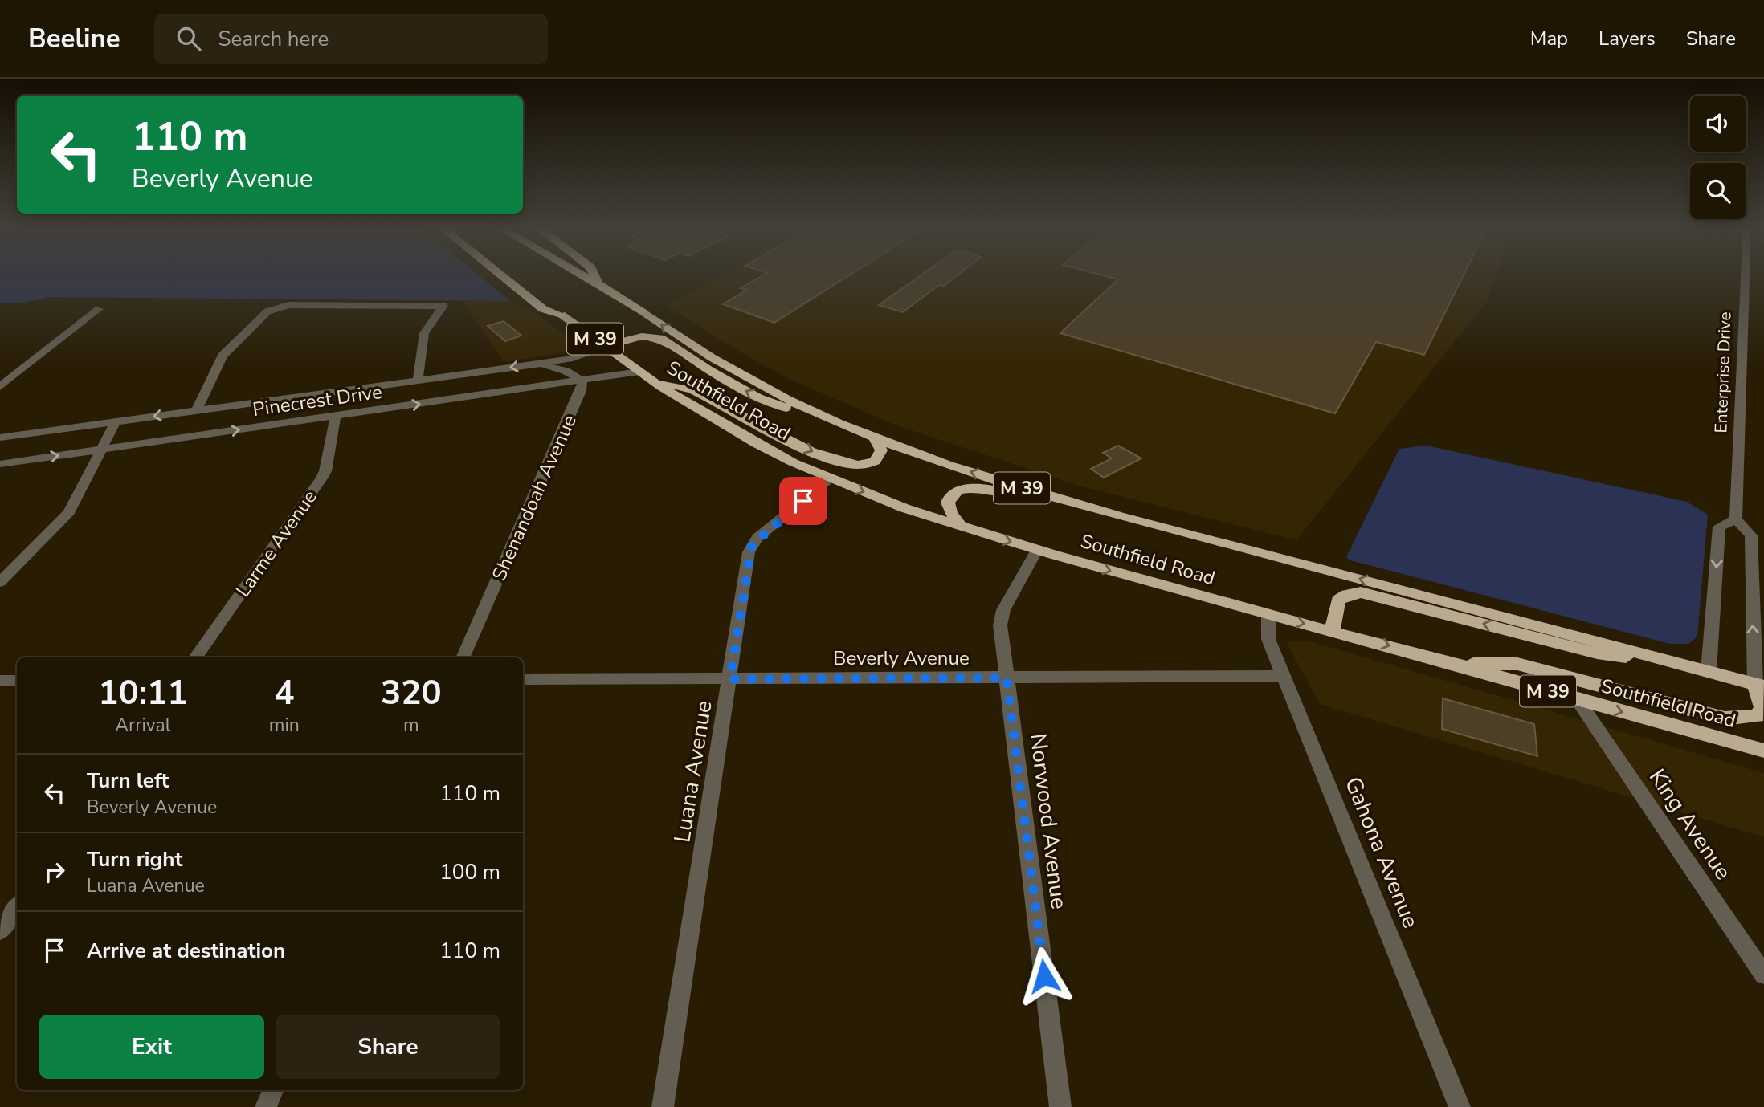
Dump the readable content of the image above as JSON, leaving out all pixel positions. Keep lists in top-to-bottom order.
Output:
{
  "streets": {
    "highway": ["M 39", "Southfield Road"],
    "street": [
      "Enterprise Drive",
      "Pinecrest Drive",
      "Shenandoah Avenue",
      "Larme Avenue",
      "Beverly Avenue",
      "Luana Avenue",
      "Norwood Avenue",
      "King Avenue",
      "Gahona Avenue"
    ]
  },
  "crossings": [
    ["M 39", "Southfield Road"],
    ["Pinecrest Drive", "Southfield Road"],
    ["Pinecrest Drive", "Shenandoah Avenue"],
    ["Pinecrest Drive", "Larme Avenue"],
    ["Southfield Road", "Luana Avenue"],
    ["Southfield Road", "Norwood Avenue"],
    ["Southfield Road", "King Avenue"],
    ["Southfield Road", "Gahona Avenue"],
    ["Beverly Avenue", "Luana Avenue"],
    ["Beverly Avenue", "Norwood Avenue"],
    ["Beverly Avenue", "Gahona Avenue"]
  ],
  "page": {
    "header": "Beeline",
    "search": "Search here",
    "nav": ["Map", "Layers", "Share"],
    "turn": ["110 m", "Beverly Avenue"],
    "eta": [
      "10:11",
      "Arrival",
      "4",
      "min",
      "320",
      "m"
    ],
    "list": [
      {
        "name": "Turn left",
        "note": "Beverly Avenue",
        "value": "110 m"
      },
      {
        "name": "Turn right",
        "note": "Luana Avenue",
        "value": "100 m"
      },
      {
        "name": "Arrive at destination",
        "value": "110 m"
      }
    ],
    "buttons": ["Exit", "Share"]
  }
}
